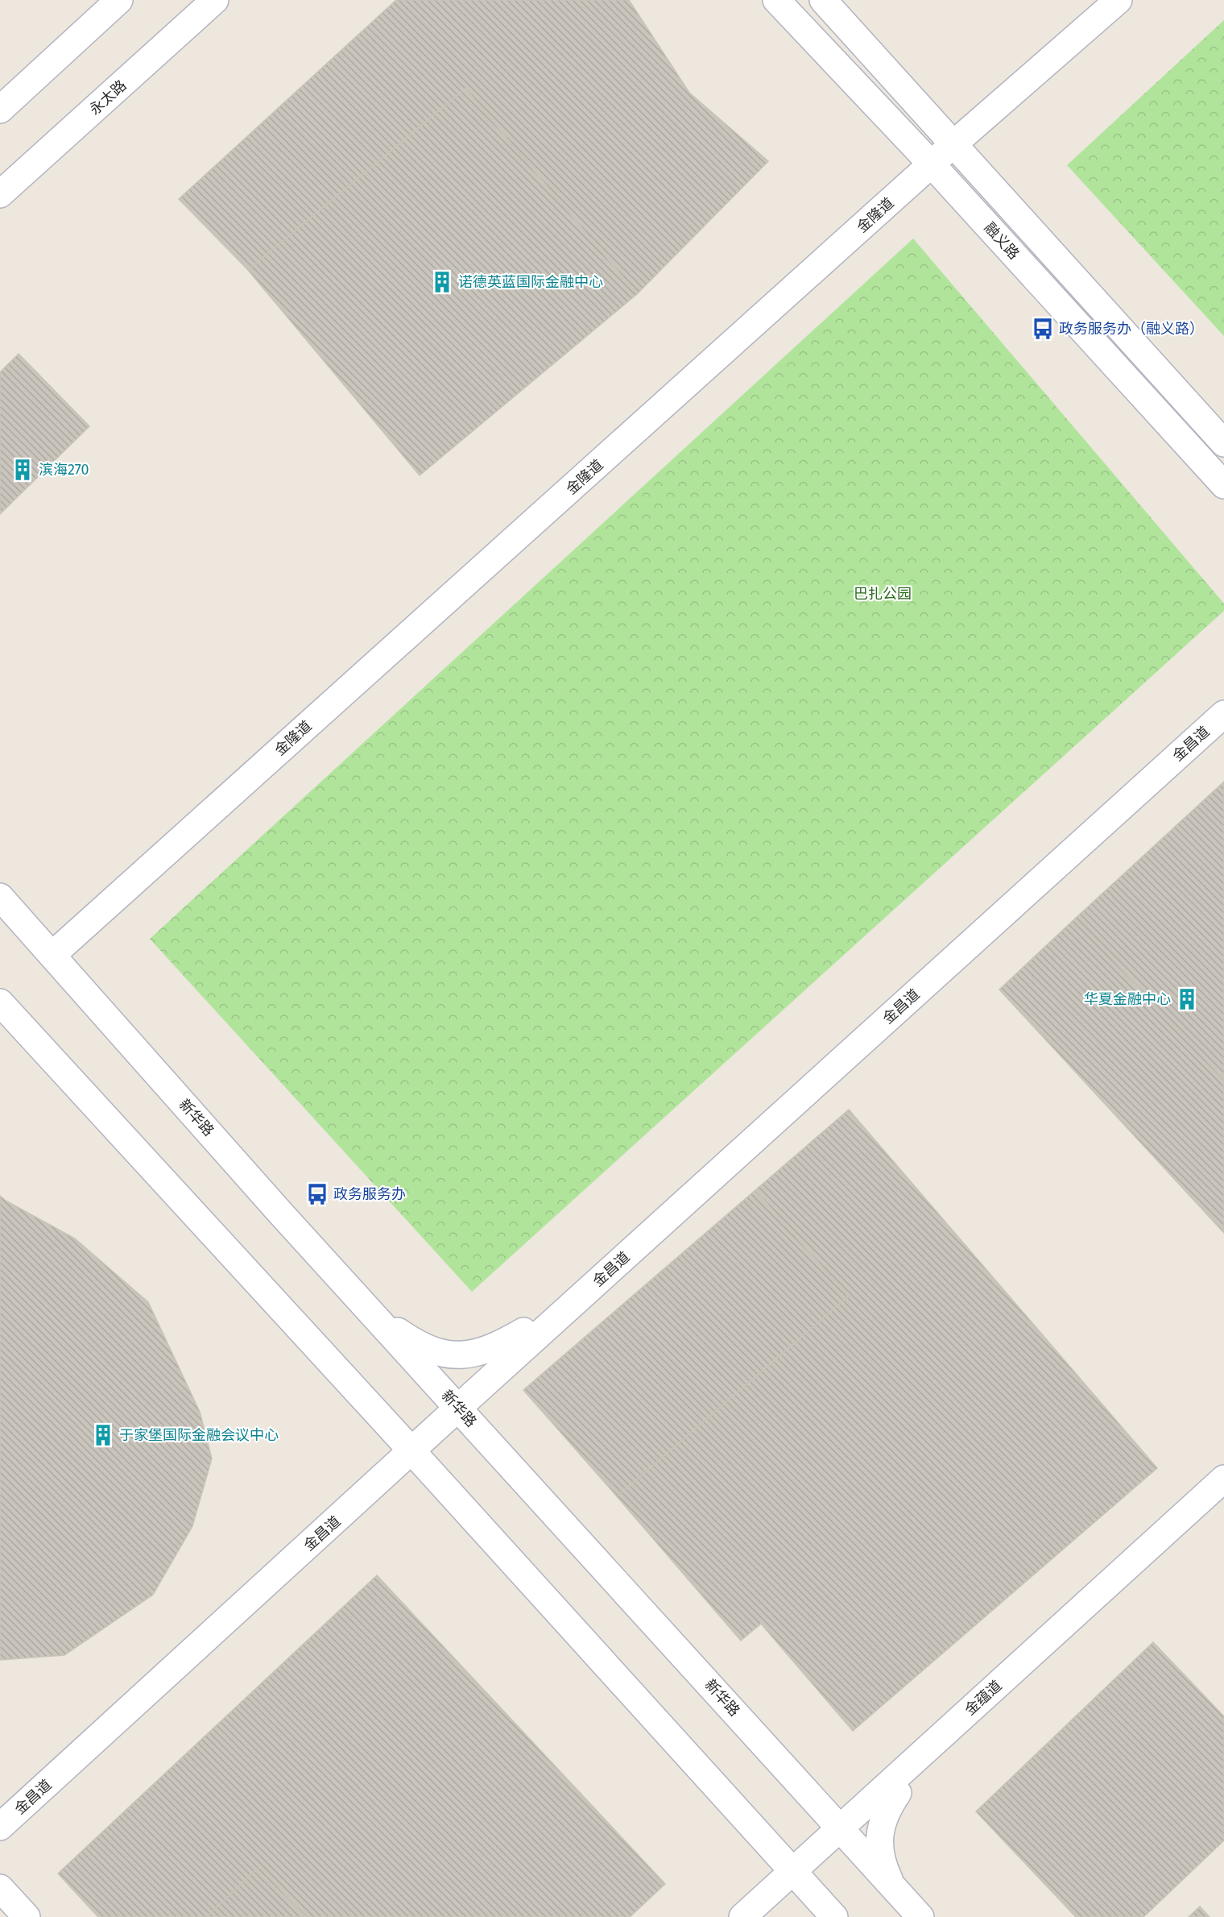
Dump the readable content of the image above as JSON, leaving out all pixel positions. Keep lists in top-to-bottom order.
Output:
{
  "streets": {
    "street": [
      "永太路",
      "金隆道",
      "融义路",
      "金昌道",
      "新华路",
      "金蕴道"
    ]
  },
  "crossings": [
    ["金隆道", "融义路"],
    ["金隆道", "新华路"],
    ["金昌道", "新华路"],
    ["新华路", "金蕴道"]
  ],
  "parks": ["巴扎公园"],
  "places": {
    "building": [
      "诺德英蓝国际金融中心",
      "滨海270",
      "华夏金融中心",
      "于家堡国际金融会议中心"
    ],
    "bus stop": ["政务服务办（融义路）", "政务服务办"]
  }
}
